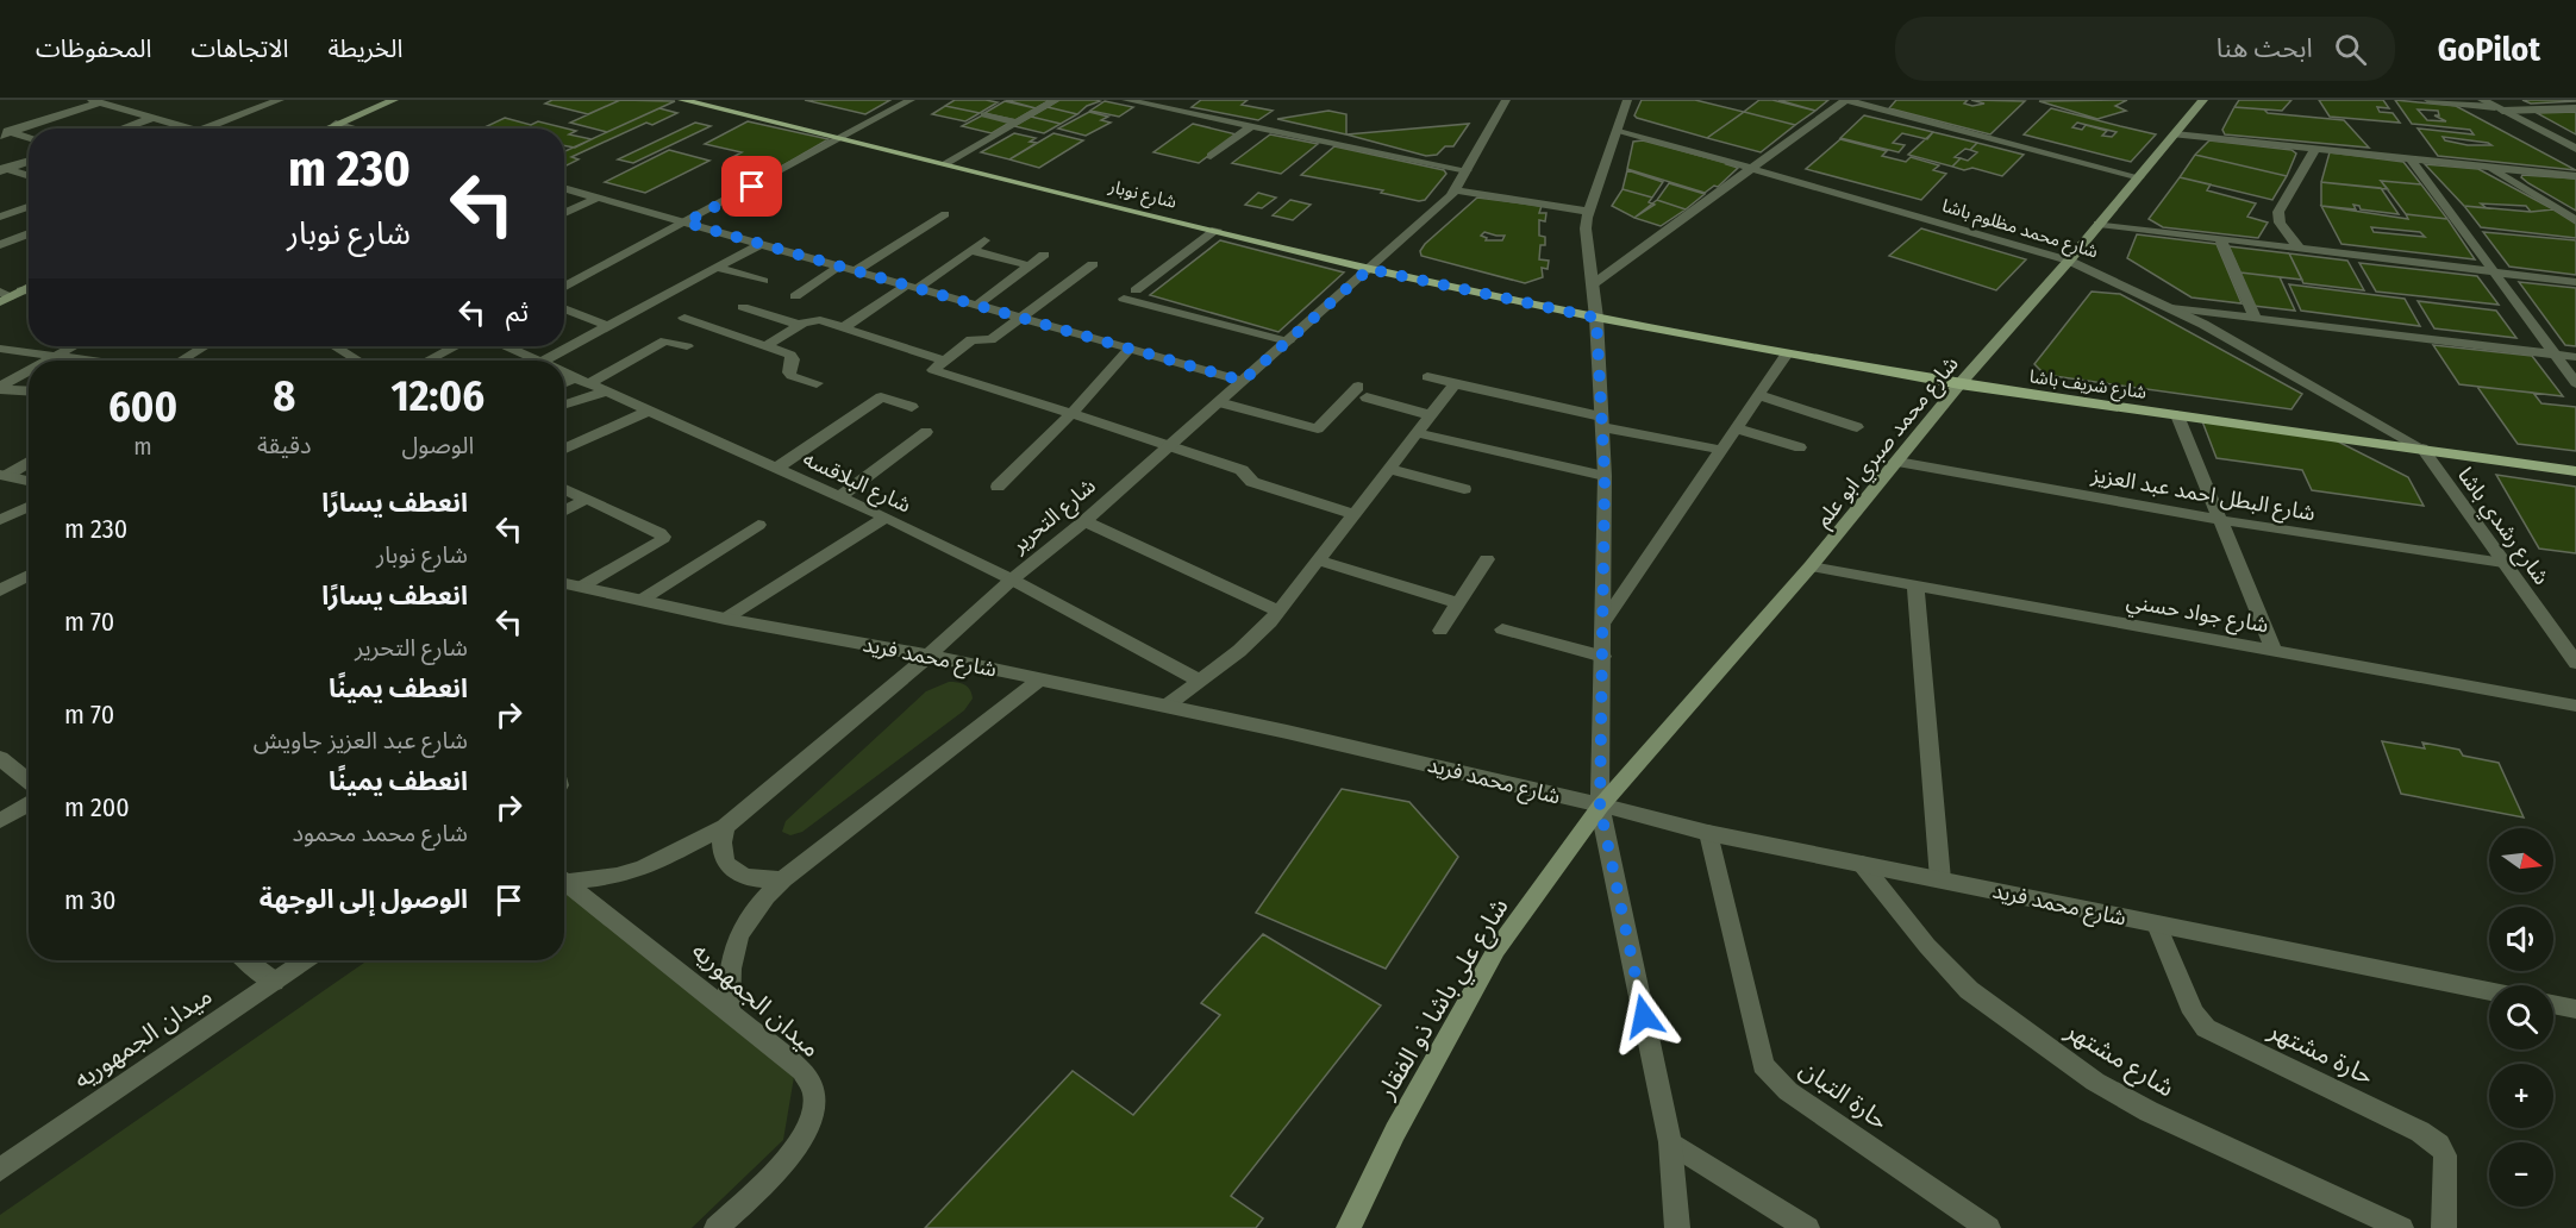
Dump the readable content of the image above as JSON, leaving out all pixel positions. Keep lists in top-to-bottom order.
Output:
{
  "streets": {
    "main road": [
      "شارع نوبار",
      "شارع شريف باشا",
      "شارع محمد صبري ابو علم",
      "شارع علي باشا ذو الفقار"
    ],
    "street": [
      "شارع محمد مظلوم باشا",
      "شارع البلاقسه",
      "شارع البطل احمد عبد العزيز",
      "شارع التحرير",
      "شارع رشدي باشا",
      "شارع جواد حسني",
      "شارع محمد فريد",
      "ميدان الجمهوريه",
      "حارة مشتهر",
      "شارع مشتهر",
      "حارة التبان"
    ]
  },
  "crossings": [
    ["شارع نوبار", "شارع شريف باشا"],
    ["شارع نوبار", "شارع التحرير"],
    ["شارع محمد مظلوم باشا", "شارع شريف باشا"],
    ["شارع محمد مظلوم باشا", "شارع محمد صبري ابو علم"],
    ["شارع محمد مظلوم باشا", "شارع رشدي باشا"],
    ["شارع شريف باشا", "شارع محمد صبري ابو علم"],
    ["شارع شريف باشا", "شارع رشدي باشا"],
    ["شارع محمد صبري ابو علم", "شارع البطل احمد عبد العزيز"],
    ["شارع محمد صبري ابو علم", "شارع جواد حسني"],
    ["شارع محمد صبري ابو علم", "شارع محمد فريد"],
    ["شارع محمد صبري ابو علم", "شارع علي باشا ذو الفقار"],
    ["شارع البلاقسه", "شارع التحرير"],
    ["شارع البطل احمد عبد العزيز", "شارع رشدي باشا"],
    ["شارع التحرير", "شارع محمد فريد"],
    ["شارع محمد فريد", "شارع علي باشا ذو الفقار"],
    ["شارع محمد فريد", "حارة مشتهر"],
    ["شارع محمد فريد", "شارع مشتهر"],
    ["شارع محمد فريد", "حارة التبان"]
  ],
  "north": "right",
  "page": {
    "header": "GoPilot",
    "search": "ابحث هنا",
    "nav": ["الخريطة", "الاتجاهات", "المحفوظات"],
    "turn": ["230 m", "شارع نوبار"],
    "then": "ثم",
    "eta": [
      "12:06",
      "الوصول",
      "8",
      "دقيقة",
      "600",
      "m"
    ],
    "list": [
      {
        "name": "انعطف يسارًا",
        "note": "شارع نوبار",
        "value": "230 m"
      },
      {
        "name": "انعطف يسارًا",
        "note": "شارع التحرير",
        "value": "70 m"
      },
      {
        "name": "انعطف يمينًا",
        "note": "شارع عبد العزيز جاويش",
        "value": "70 m"
      },
      {
        "name": "انعطف يمينًا",
        "note": "شارع محمد محمود",
        "value": "200 m"
      },
      {
        "name": "الوصول إلى الوجهة",
        "value": "30 m"
      }
    ],
    "map_buttons": ["+", "−"]
  }
}
